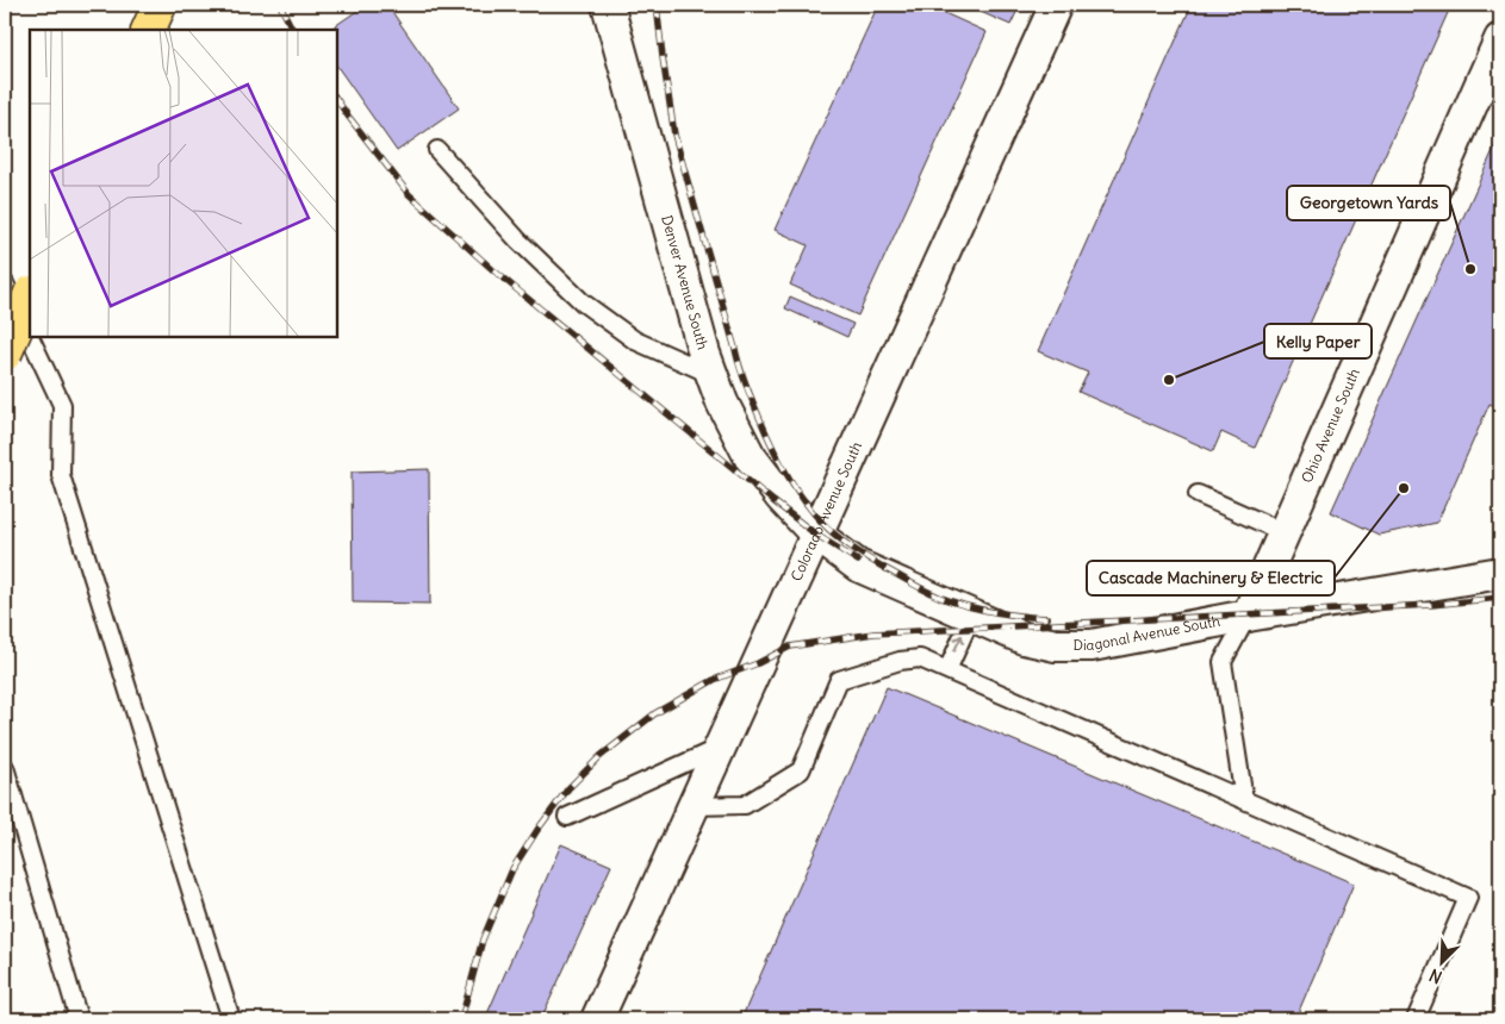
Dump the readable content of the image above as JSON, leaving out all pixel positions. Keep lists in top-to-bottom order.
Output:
{
  "streets": {
    "street": [
      "Denver Avenue South",
      "Ohio Avenue South",
      "Colorado Avenue South",
      "Diagonal Avenue South"
    ]
  },
  "crossings": [
    ["Denver Avenue South", "Colorado Avenue South"],
    ["Denver Avenue South", "Diagonal Avenue South"],
    ["Ohio Avenue South", "Diagonal Avenue South"],
    ["Colorado Avenue South", "Diagonal Avenue South"]
  ],
  "places": ["Georgetown Yards", "Kelly Paper", "Cascade Machinery & Electric"],
  "north": "bottom left"
}
